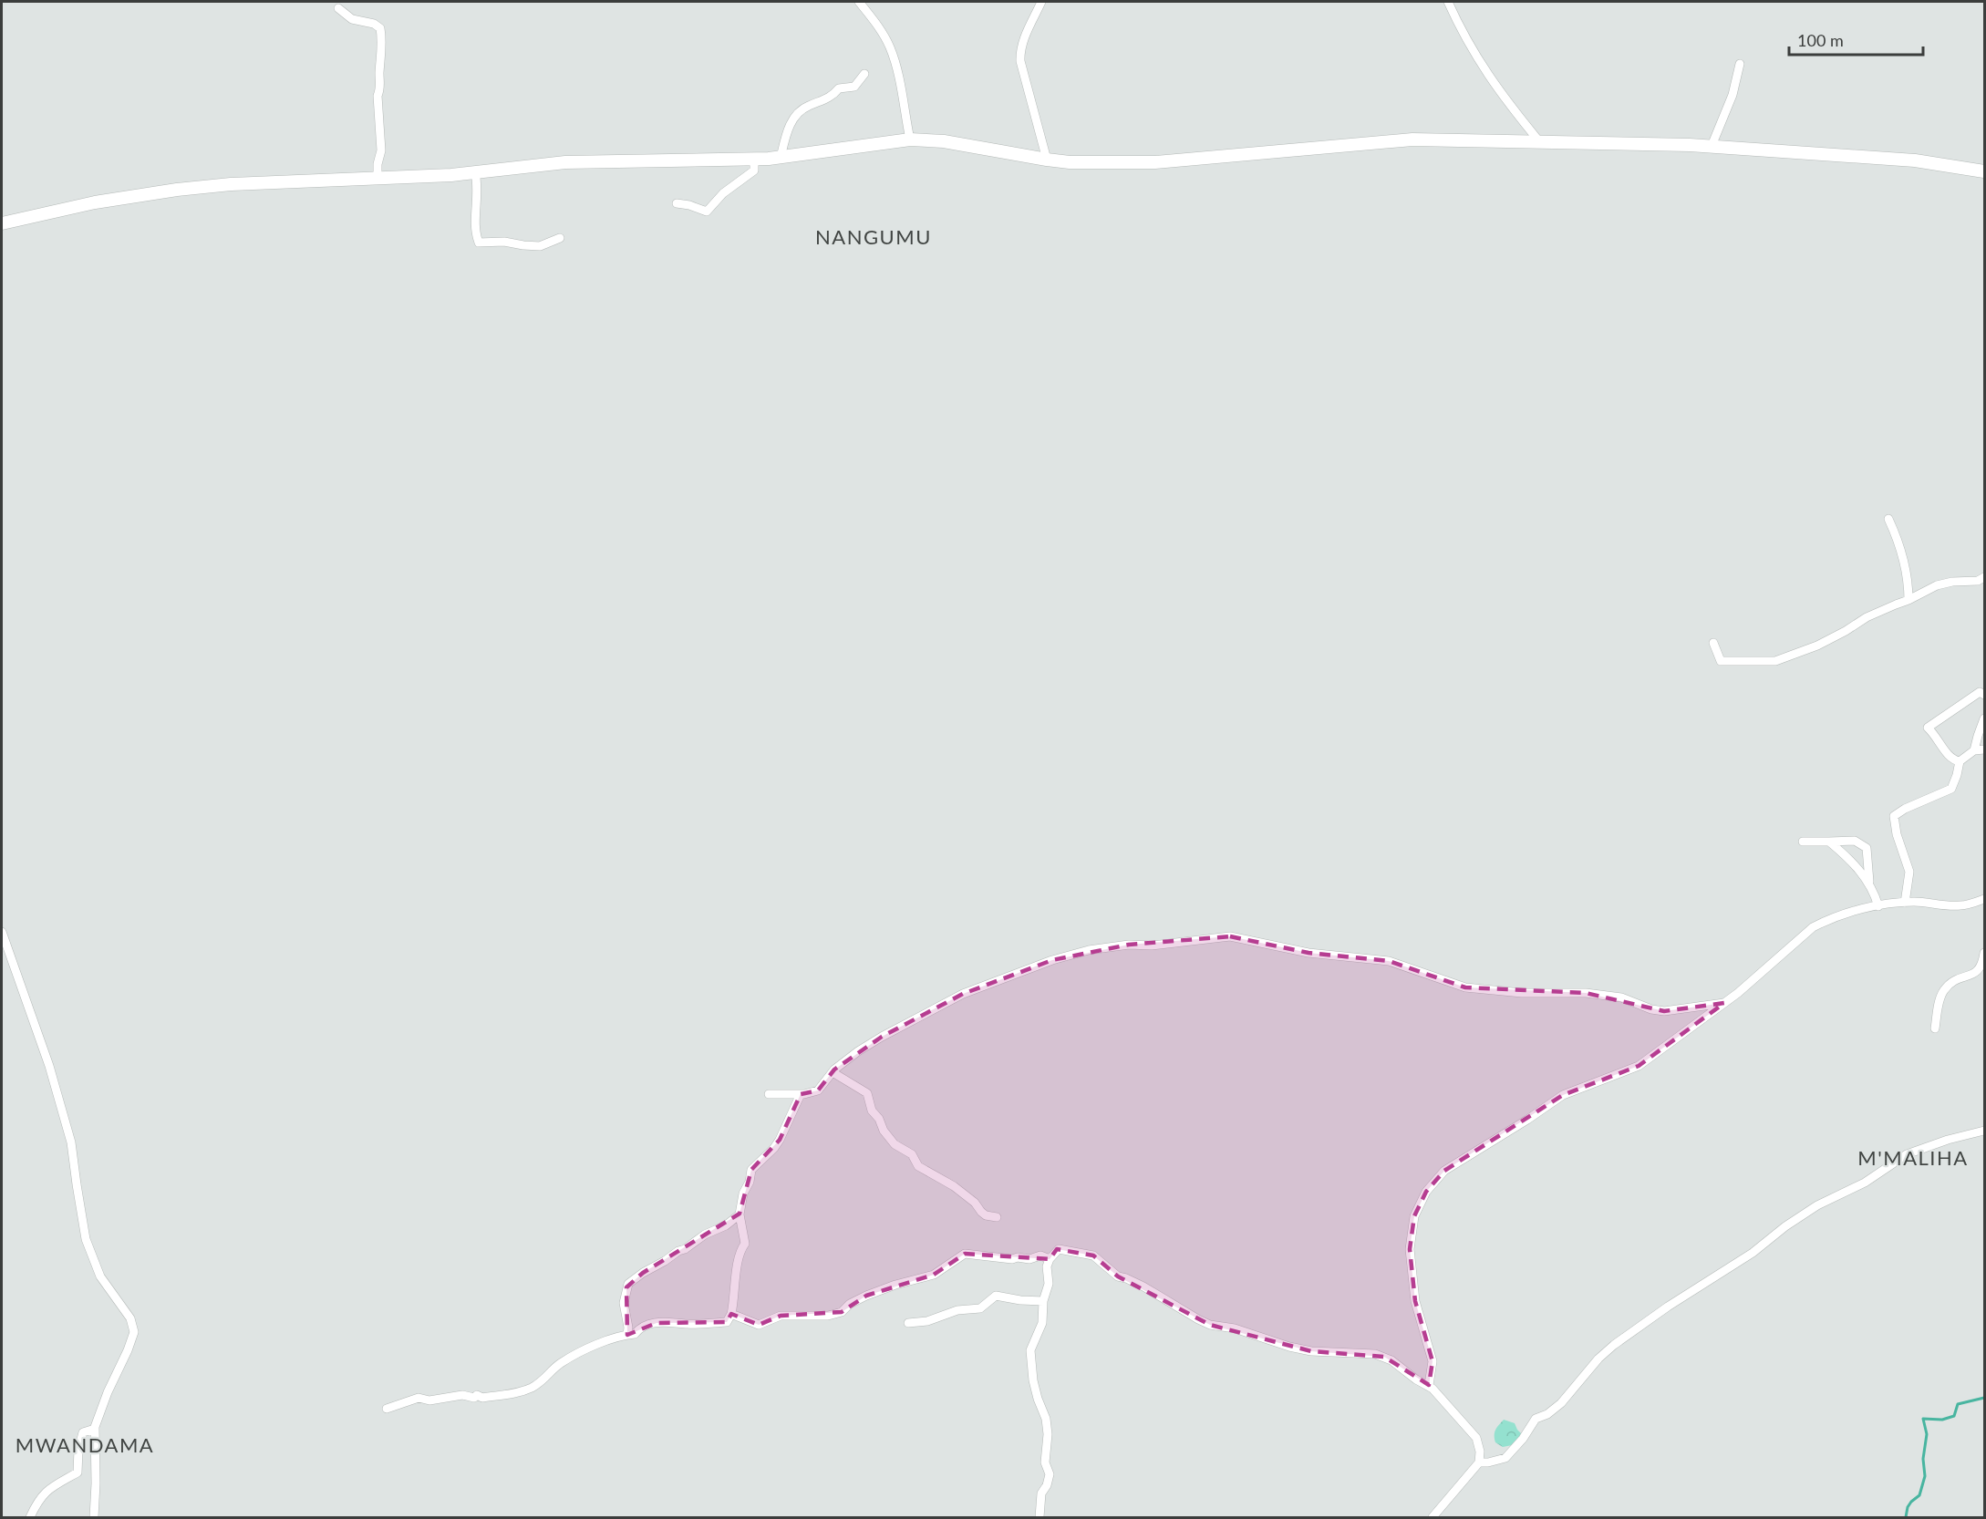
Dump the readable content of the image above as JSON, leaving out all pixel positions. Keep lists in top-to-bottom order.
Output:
{
  "districts": ["NANGUMU", "M'MALIHA", "MWANDAMA"],
  "scale_bar": "100 m"
}
